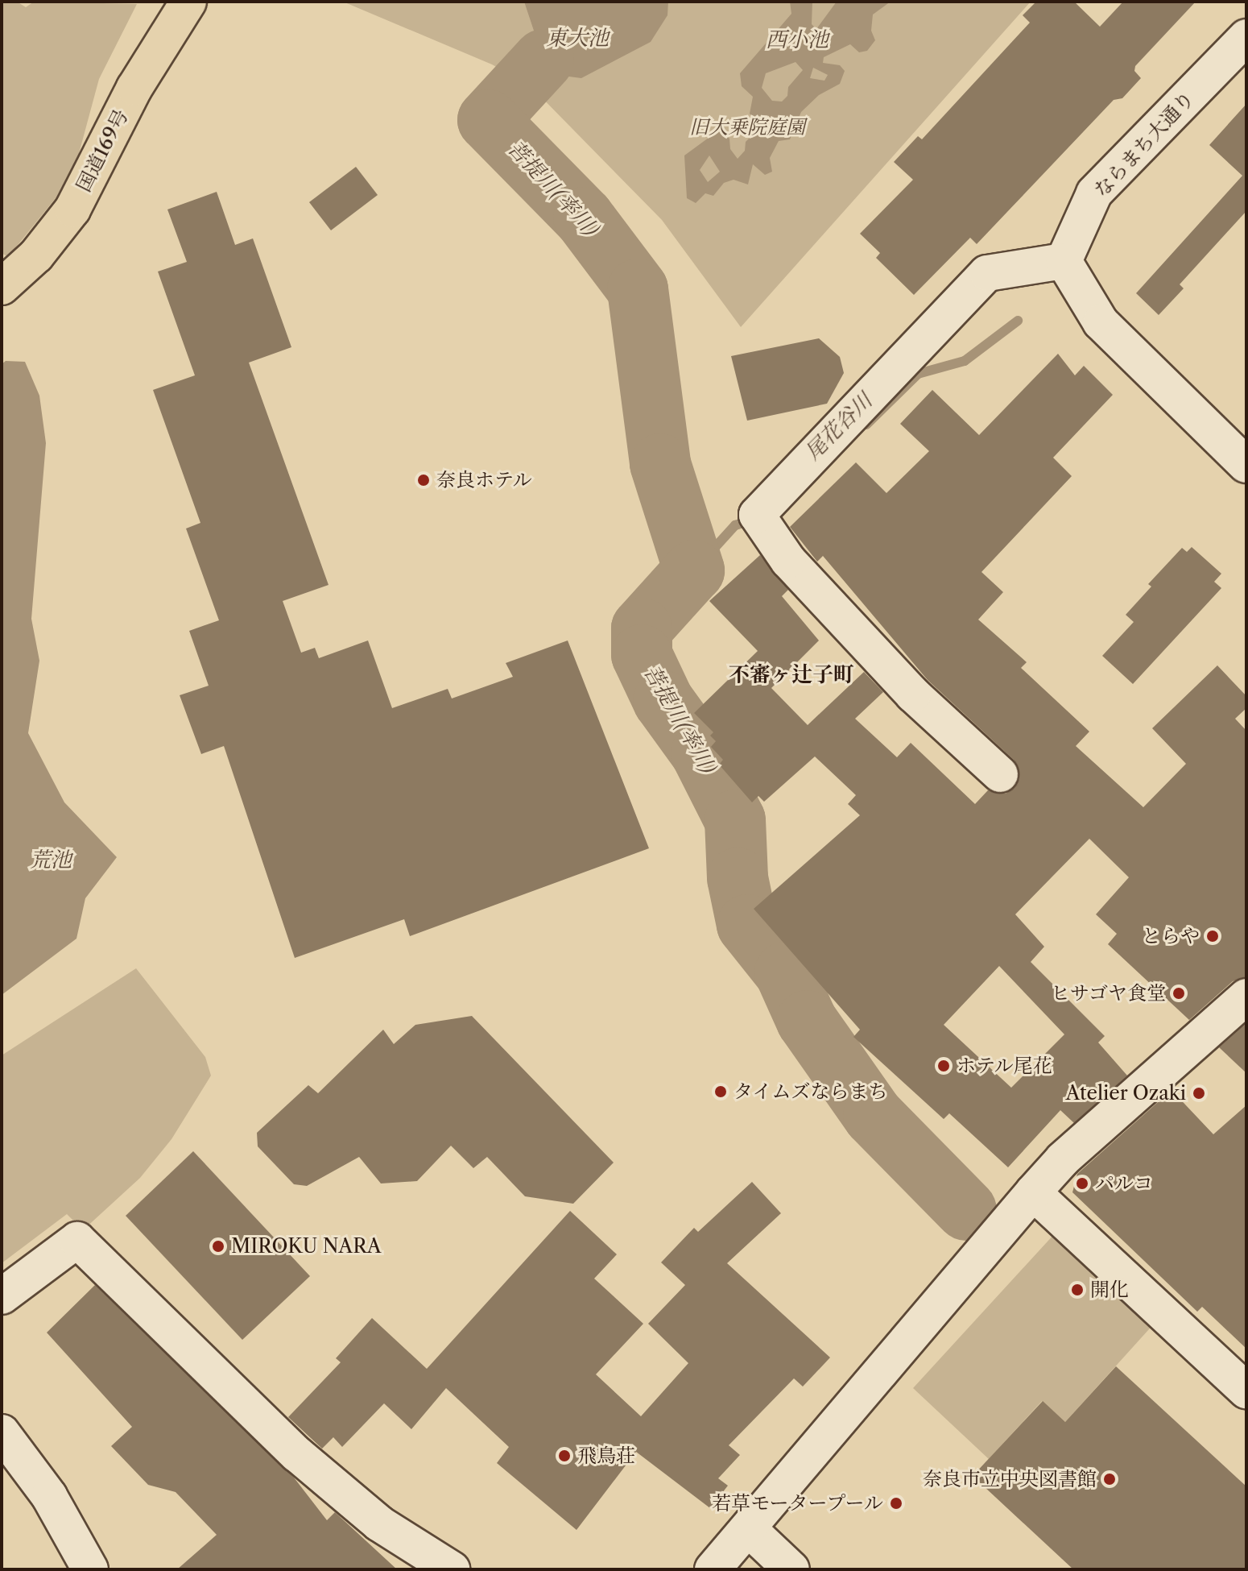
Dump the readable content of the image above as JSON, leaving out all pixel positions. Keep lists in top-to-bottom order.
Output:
{
  "streets": {
    "highway": ["国道169号"],
    "street": ["ならまち大通り"]
  },
  "districts": ["不審ヶ辻子町"],
  "water": [
    "東大池",
    "西小池",
    "菩提川(率川)",
    "尾花谷川",
    "荒池"
  ],
  "parks": ["旧大乗院庭園"],
  "places": [
    "奈良ホテル",
    "とらや",
    "ヒサゴヤ食堂",
    "ホテル尾花",
    "タイムズならまち",
    "Atelier Ozaki",
    "パルコ",
    "MIROKU NARA",
    "開化",
    "飛鳥荘",
    "奈良市立中央図書館",
    "若草モータープール"
  ]
}
